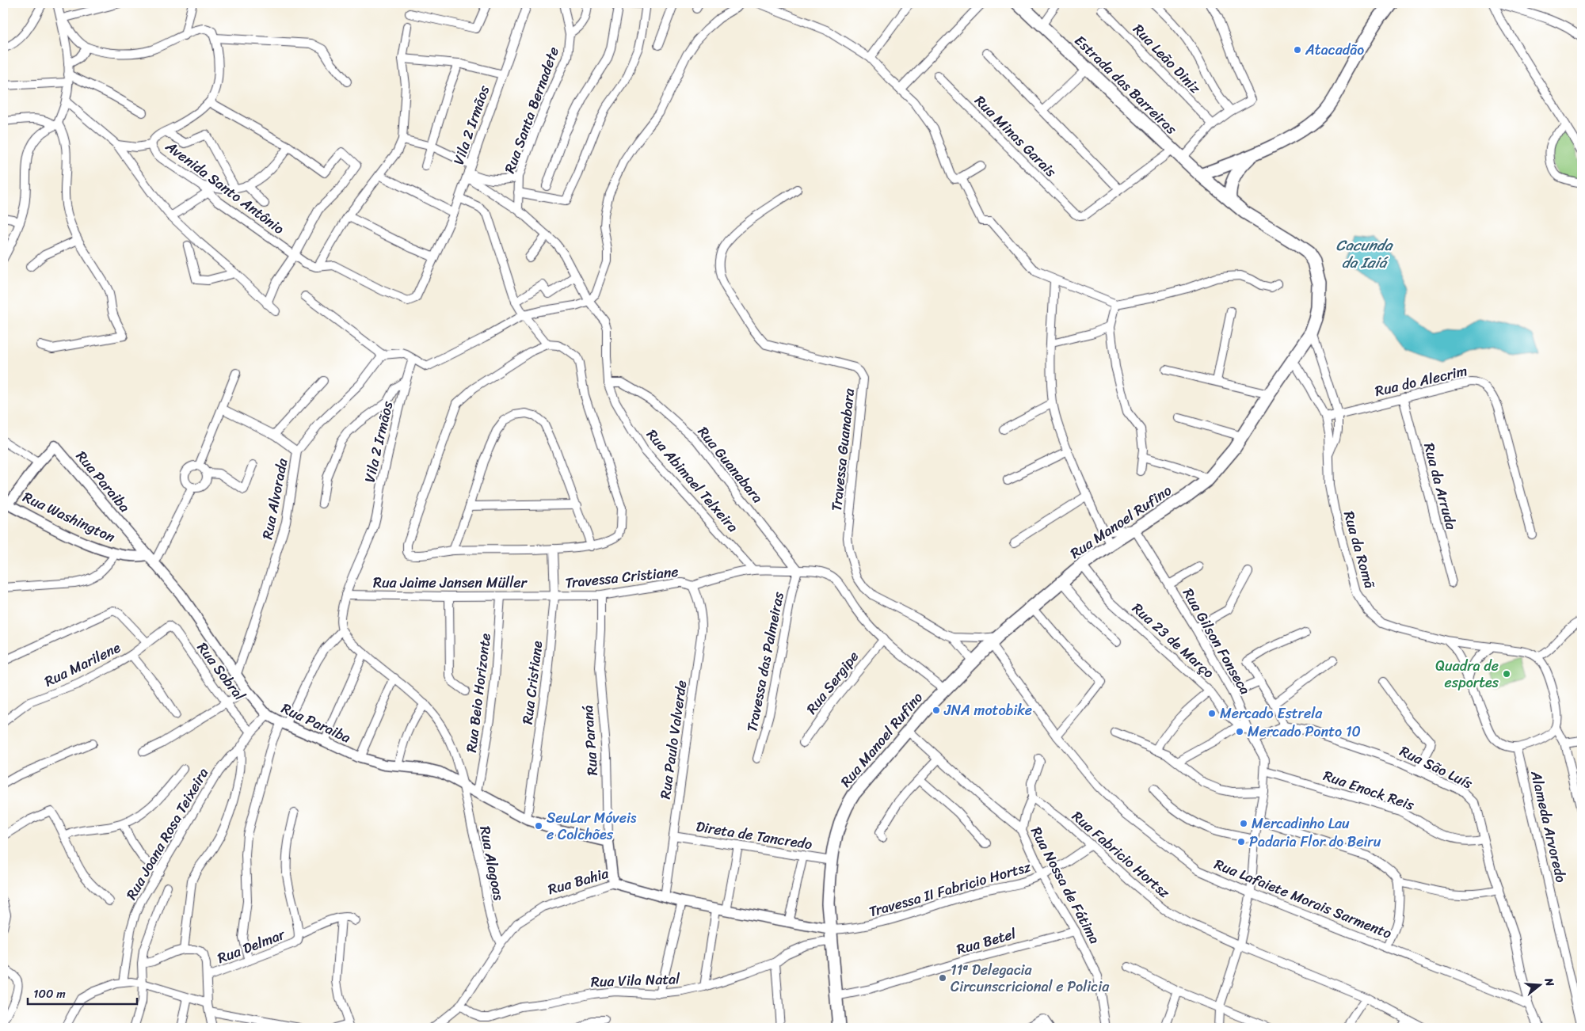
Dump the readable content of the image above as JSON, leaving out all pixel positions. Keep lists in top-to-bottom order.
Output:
{
  "streets": {
    "main road": ["Estrada das Barreiras", "Rua Manoel Rufino"],
    "street": [
      "Rua Leão Diniz",
      "Rua Santa Bernadete",
      "Vila 2 Irmãos",
      "Rua Minas Garais",
      "Avenida Santo Antônio",
      "Rua do Alecrim",
      "Travessa Guanabara",
      "Rua Guanabara",
      "Rua Abimael Telxeira",
      "Rua Paraiba",
      "Rua da Arruda",
      "Rua Alvorada",
      "Rua Washington",
      "Rua da Romã",
      "Travessa Cristiane",
      "Rua Jaime Jansen Müller",
      "Rua 23 de Março",
      "Rua Gilson Fonseca",
      "Travessa das Palmeiras",
      "Rua Marilene",
      "Rua Sobral",
      "Rua Cristiane",
      "Rua Sergipe",
      "Rua Beio Horizonte",
      "Rua Paulo Valverde",
      "Rua Paraná",
      "Rua São Luís",
      "Rua Enock Reis",
      "Alameda Arvoredo",
      "Rua Joana Rosa Teixeira",
      "Direta de Tancredo",
      "Rua Fabricio Hortsz",
      "Rua Alagoas",
      "Rua Bahia",
      "Rua Nossa de Fátima",
      "Travessa II Fabricio Hortsz",
      "Rua Lafaiete Morais Sarmento",
      "Rua Betel",
      "Rua Delmar",
      "Rua Vila Natal"
    ]
  },
  "crossings": [
    ["Estrada das Barreiras", "Rua Manoel Rufino"],
    ["Rua Santa Bernadete", "Rua Abimael Telxeira"],
    ["Vila 2 Irmãos", "Avenida Santo Antônio"],
    ["Vila 2 Irmãos", "Rua Abimael Telxeira"],
    ["Vila 2 Irmãos", "Rua Jaime Jansen Müller"],
    ["Vila 2 Irmãos", "Rua Alagoas"],
    ["Rua do Alecrim", "Rua da Arruda"],
    ["Rua do Alecrim", "Rua da Romã"],
    ["Travessa Guanabara", "Rua Manoel Rufino"],
    ["Travessa Guanabara", "Rua Lafaiete Morais Sarmento"],
    ["Rua Guanabara", "Rua Abimael Telxeira"],
    ["Rua Guanabara", "Travessa das Palmeiras"],
    ["Rua Paraiba", "Rua Alvorada"],
    ["Rua Paraiba", "Rua Washington"],
    ["Rua Paraiba", "Rua Cristiane"],
    ["Rua Paraiba", "Rua Beio Horizonte"],
    ["Rua Paraiba", "Rua Paraná"],
    ["Rua Paraiba", "Rua Joana Rosa Teixeira"],
    ["Rua Paraiba", "Rua Alagoas"],
    ["Rua Manoel Rufino", "Rua da Romã"],
    ["Rua Manoel Rufino", "Rua 23 de Março"],
    ["Rua Manoel Rufino", "Rua Gilson Fonseca"],
    ["Rua Manoel Rufino", "Direta de Tancredo"],
    ["Rua Manoel Rufino", "Rua Bahia"],
    ["Rua Manoel Rufino", "Rua Nossa de Fátima"],
    ["Rua Manoel Rufino", "Travessa II Fabricio Hortsz"],
    ["Rua Manoel Rufino", "Rua Lafaiete Morais Sarmento"],
    ["Rua Manoel Rufino", "Rua Betel"],
    ["Rua Manoel Rufino", "Rua Vila Natal"],
    ["Rua da Romã", "Alameda Arvoredo"],
    ["Travessa Cristiane", "Rua Jaime Jansen Müller"],
    ["Travessa Cristiane", "Rua Cristiane"],
    ["Travessa Cristiane", "Rua Paulo Valverde"],
    ["Travessa Cristiane", "Rua Paraná"],
    ["Rua Jaime Jansen Müller", "Rua Cristiane"],
    ["Rua Jaime Jansen Müller", "Rua Beio Horizonte"],
    ["Rua 23 de Março", "Rua Gilson Fonseca"],
    ["Rua Gilson Fonseca", "Rua Enock Reis"],
    ["Rua Gilson Fonseca", "Rua Fabricio Hortsz"],
    ["Rua Gilson Fonseca", "Rua Lafaiete Morais Sarmento"],
    ["Rua Marilene", "Rua Sobral"],
    ["Rua Sobral", "Rua Joana Rosa Teixeira"],
    ["Rua Paulo Valverde", "Direta de Tancredo"],
    ["Rua Paulo Valverde", "Rua Bahia"],
    ["Rua Paraná", "Rua Bahia"],
    ["Rua São Luís", "Rua Enock Reis"],
    ["Rua São Luís", "Rua Lafaiete Morais Sarmento"],
    ["Rua Fabricio Hortsz", "Travessa II Fabricio Hortsz"],
    ["Rua Alagoas", "Rua Bahia"],
    ["Rua Bahia", "Travessa II Fabricio Hortsz"],
    ["Rua Bahia", "Rua Vila Natal"],
    ["Rua Nossa de Fátima", "Travessa II Fabricio Hortsz"],
    ["Rua Nossa de Fátima", "Rua Betel"],
    ["Travessa II Fabricio Hortsz", "Rua Vila Natal"]
  ],
  "water": ["Cacunda da Iaiá"],
  "places": [
    "Atacadão",
    "Quadra de esportes",
    "JNA motobike",
    "Mercado Estrela",
    "Mercado Ponto 10",
    "Mercadinho Lau",
    "SeuLar Móveis e Colchões",
    "Padaria Flor do Beiru",
    "11ª Delegacia Circunscricional e Policia"
  ],
  "scale_bar": "100 m",
  "north": "right"
}
